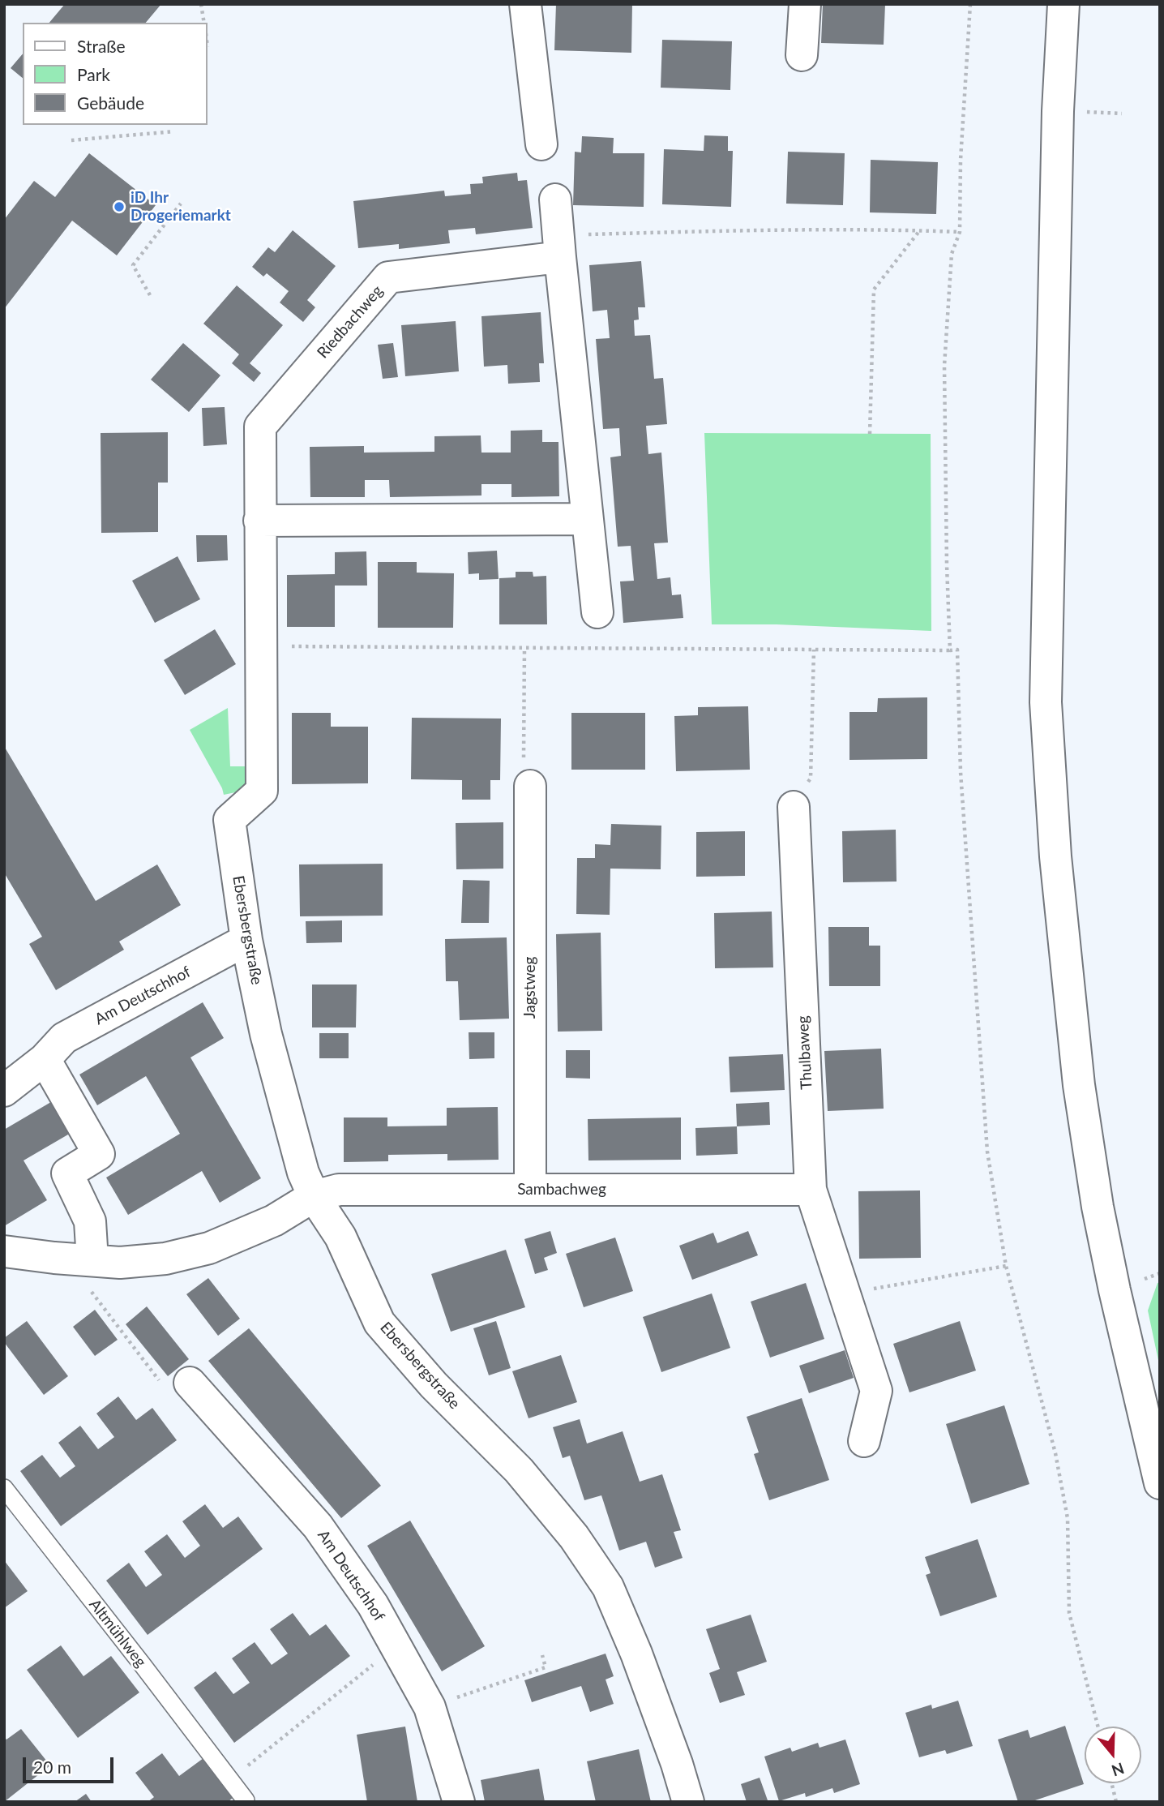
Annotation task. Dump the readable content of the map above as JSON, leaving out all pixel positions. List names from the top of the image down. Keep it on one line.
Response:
{"streets":{"street":["Riedbachweg","Ebersbergstraße","Jagstweg","Am Deutschhof","Thulbaweg","Sambachweg"],"lane":["Altmühlweg"]},"crossings":[["Riedbachweg","Ebersbergstraße"],["Ebersbergstraße","Am Deutschhof"],["Ebersbergstraße","Sambachweg"],["Jagstweg","Sambachweg"],["Thulbaweg","Sambachweg"]],"places":["iD Ihr Drogeriemarkt"],"legend":["Straße","Park","Gebäude"],"scale_bar":"20 m","north":"bottom"}
